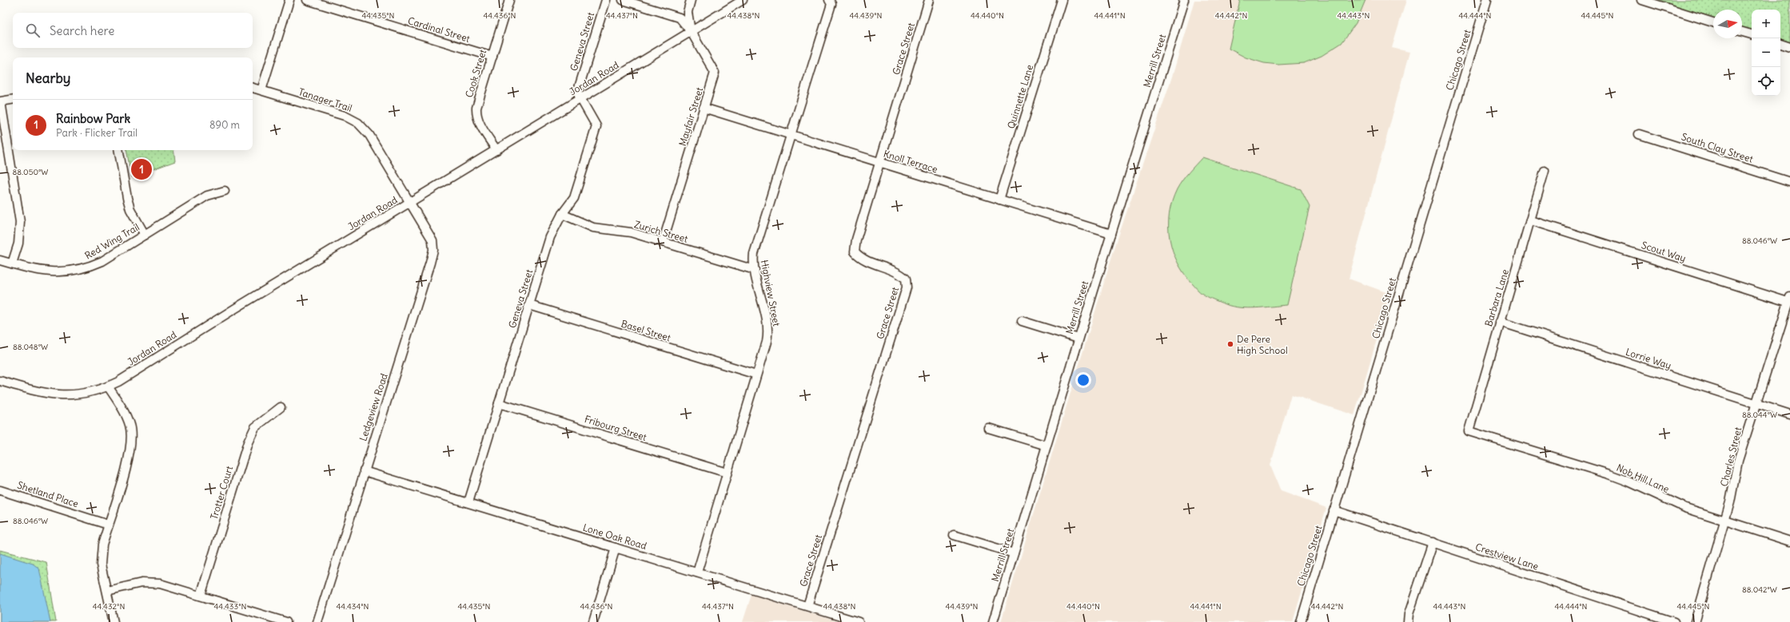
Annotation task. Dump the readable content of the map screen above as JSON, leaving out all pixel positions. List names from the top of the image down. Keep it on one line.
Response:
{"streets":{"street":["Cardinal Street","Geneva Street","Grace Street","Chicago Street","Merrill Street","Cook Street","Jordan Road","Quinnette Lane","Tanager Trail","Mayfair Street","South Clay Street","Knoll Terrace","Zurich Street","Red Wing Trail","Scout Way","Highview Street","Barbara Lane","Basel Street","Lorrie Way","Ledgeview Road","Fribourg Street","Charles Street","Nob Hill Lane","Trotter Court","Shetland Place","Lone Oak Road","Crestview Lane"]},"crossings":[["Cardinal Street","Cook Street"],["Geneva Street","Jordan Road"],["Geneva Street","Zurich Street"],["Geneva Street","Basel Street"],["Geneva Street","Fribourg Street"],["Geneva Street","Lone Oak Road"],["Grace Street","Knoll Terrace"],["Grace Street","Lone Oak Road"],["Chicago Street","Crestview Lane"],["Merrill Street","Knoll Terrace"],["Cook Street","Jordan Road"],["Jordan Road","Tanager Trail"],["Jordan Road","Mayfair Street"],["Jordan Road","Ledgeview Road"],["Quinnette Lane","Knoll Terrace"],["Tanager Trail","Ledgeview Road"],["Mayfair Street","Knoll Terrace"],["Mayfair Street","Zurich Street"],["Knoll Terrace","Highview Street"],["Zurich Street","Highview Street"],["Scout Way","Barbara Lane"],["Scout Way","Charles Street"],["Highview Street","Basel Street"],["Highview Street","Fribourg Street"],["Highview Street","Lone Oak Road"],["Barbara Lane","Lorrie Way"],["Barbara Lane","Nob Hill Lane"],["Lorrie Way","Charles Street"],["Ledgeview Road","Lone Oak Road"],["Charles Street","Nob Hill Lane"]],"places":["De Pere High School"],"north":"right","page":{"map_buttons":["+","−"],"search":"Search here","heading":"Nearby","list":[{"mark":"1","name":"Rainbow Park","note":"Park · Flicker Trail","value":"890 m"}],"pins":"1"},"coordinates":["44.435°N","44.436°N","44.437°N","44.438°N","44.439°N","44.440°N","44.441°N","44.442°N","44.443°N","44.444°N","44.445°N","88.050°W","88.046°W","88.048°W","88.044°W","88.042°W","44.432°N","44.433°N","44.434°N"]}
